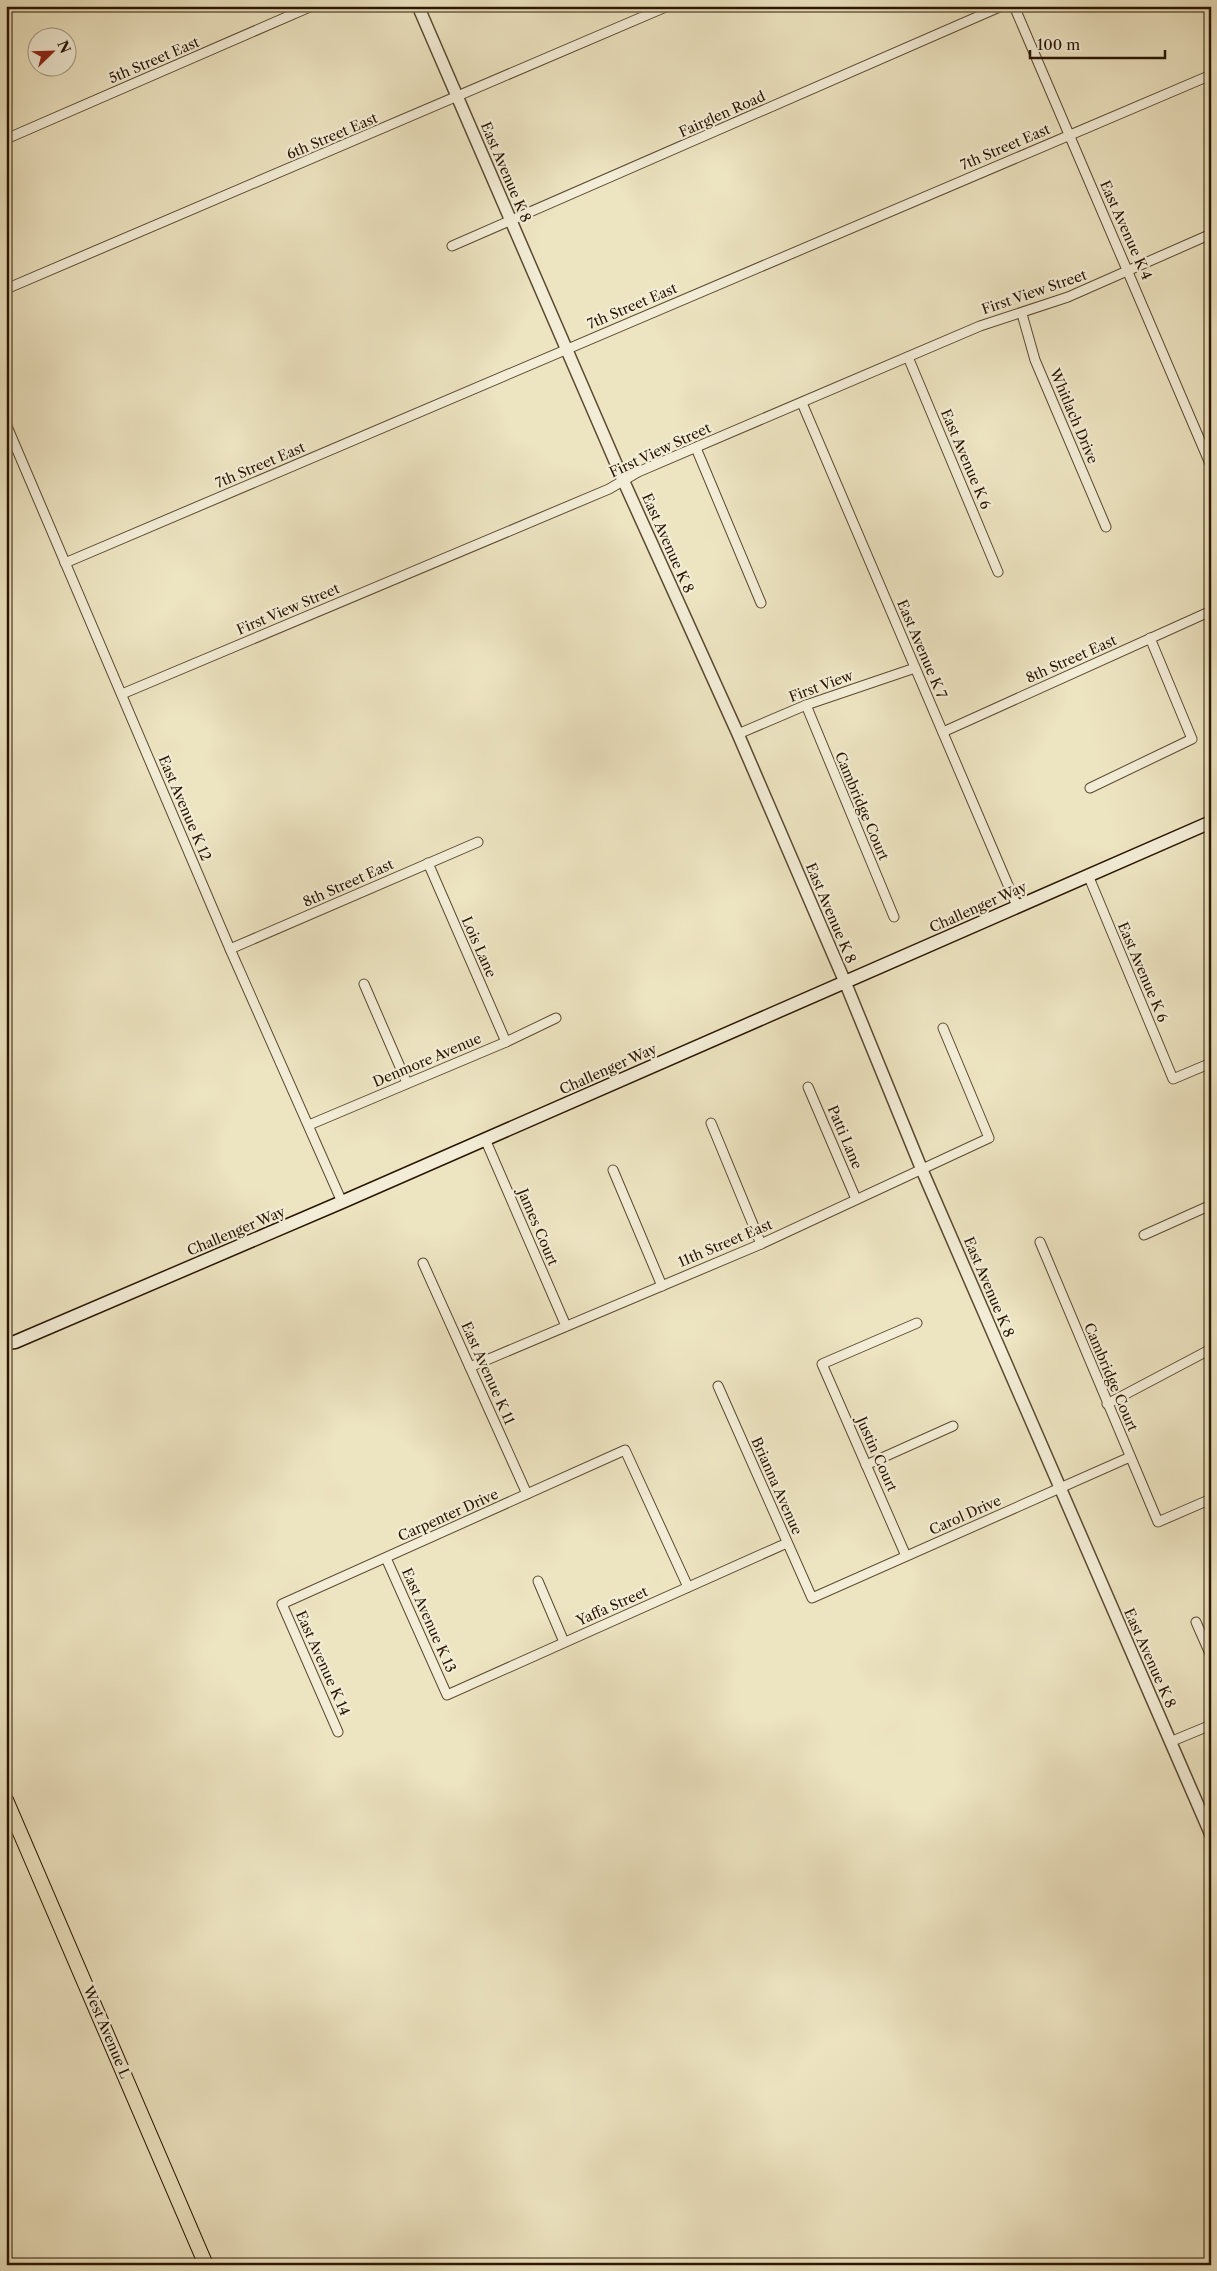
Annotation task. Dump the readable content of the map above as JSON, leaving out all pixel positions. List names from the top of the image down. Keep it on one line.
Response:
{"streets":{"main road":["Challenger Way","West Avenue L"],"street":["5th Street East","Fairglen Road","6th Street East","7th Street East","East Avenue K 8","East Avenue K 4","First View Street","Whitlach Drive","East Avenue K 6","East Avenue K 7","8th Street East","First View","Cambridge Court","East Avenue K 12","Lois Lane","Denmore Avenue","Patti Lane","James Court","11th Street East","East Avenue K 11","Justin Court","Brianna Avenue","Carpenter Drive","Carol Drive","Yaffa Street","East Avenue K 13","East Avenue K 14"]},"crossings":[["Fairglen Road","East Avenue K 8"],["6th Street East","East Avenue K 8"],["7th Street East","East Avenue K 8"],["7th Street East","East Avenue K 4"],["7th Street East","East Avenue K 12"],["East Avenue K 8","First View Street"],["East Avenue K 8","First View"],["East Avenue K 8","Challenger Way"],["East Avenue K 8","11th Street East"],["East Avenue K 8","Carol Drive"],["East Avenue K 4","First View Street"],["First View Street","Whitlach Drive"],["First View Street","East Avenue K 6"],["First View Street","East Avenue K 7"],["First View Street","East Avenue K 12"],["East Avenue K 6","Challenger Way"],["East Avenue K 7","8th Street East"],["East Avenue K 7","First View"],["East Avenue K 7","Challenger Way"],["8th Street East","East Avenue K 12"],["8th Street East","Lois Lane"],["First View","Cambridge Court"],["Cambridge Court","Carol Drive"],["East Avenue K 12","Challenger Way"],["East Avenue K 12","Denmore Avenue"],["Challenger Way","James Court"],["Lois Lane","Denmore Avenue"],["Patti Lane","11th Street East"],["James Court","11th Street East"],["11th Street East","East Avenue K 11"],["East Avenue K 11","Carpenter Drive"],["Justin Court","Carol Drive"],["Brianna Avenue","Carol Drive"],["Brianna Avenue","Yaffa Street"],["Carpenter Drive","Yaffa Street"],["Carpenter Drive","East Avenue K 13"],["Carpenter Drive","East Avenue K 14"],["Yaffa Street","East Avenue K 13"]],"scale_bar":"100 m","north":"top right"}
